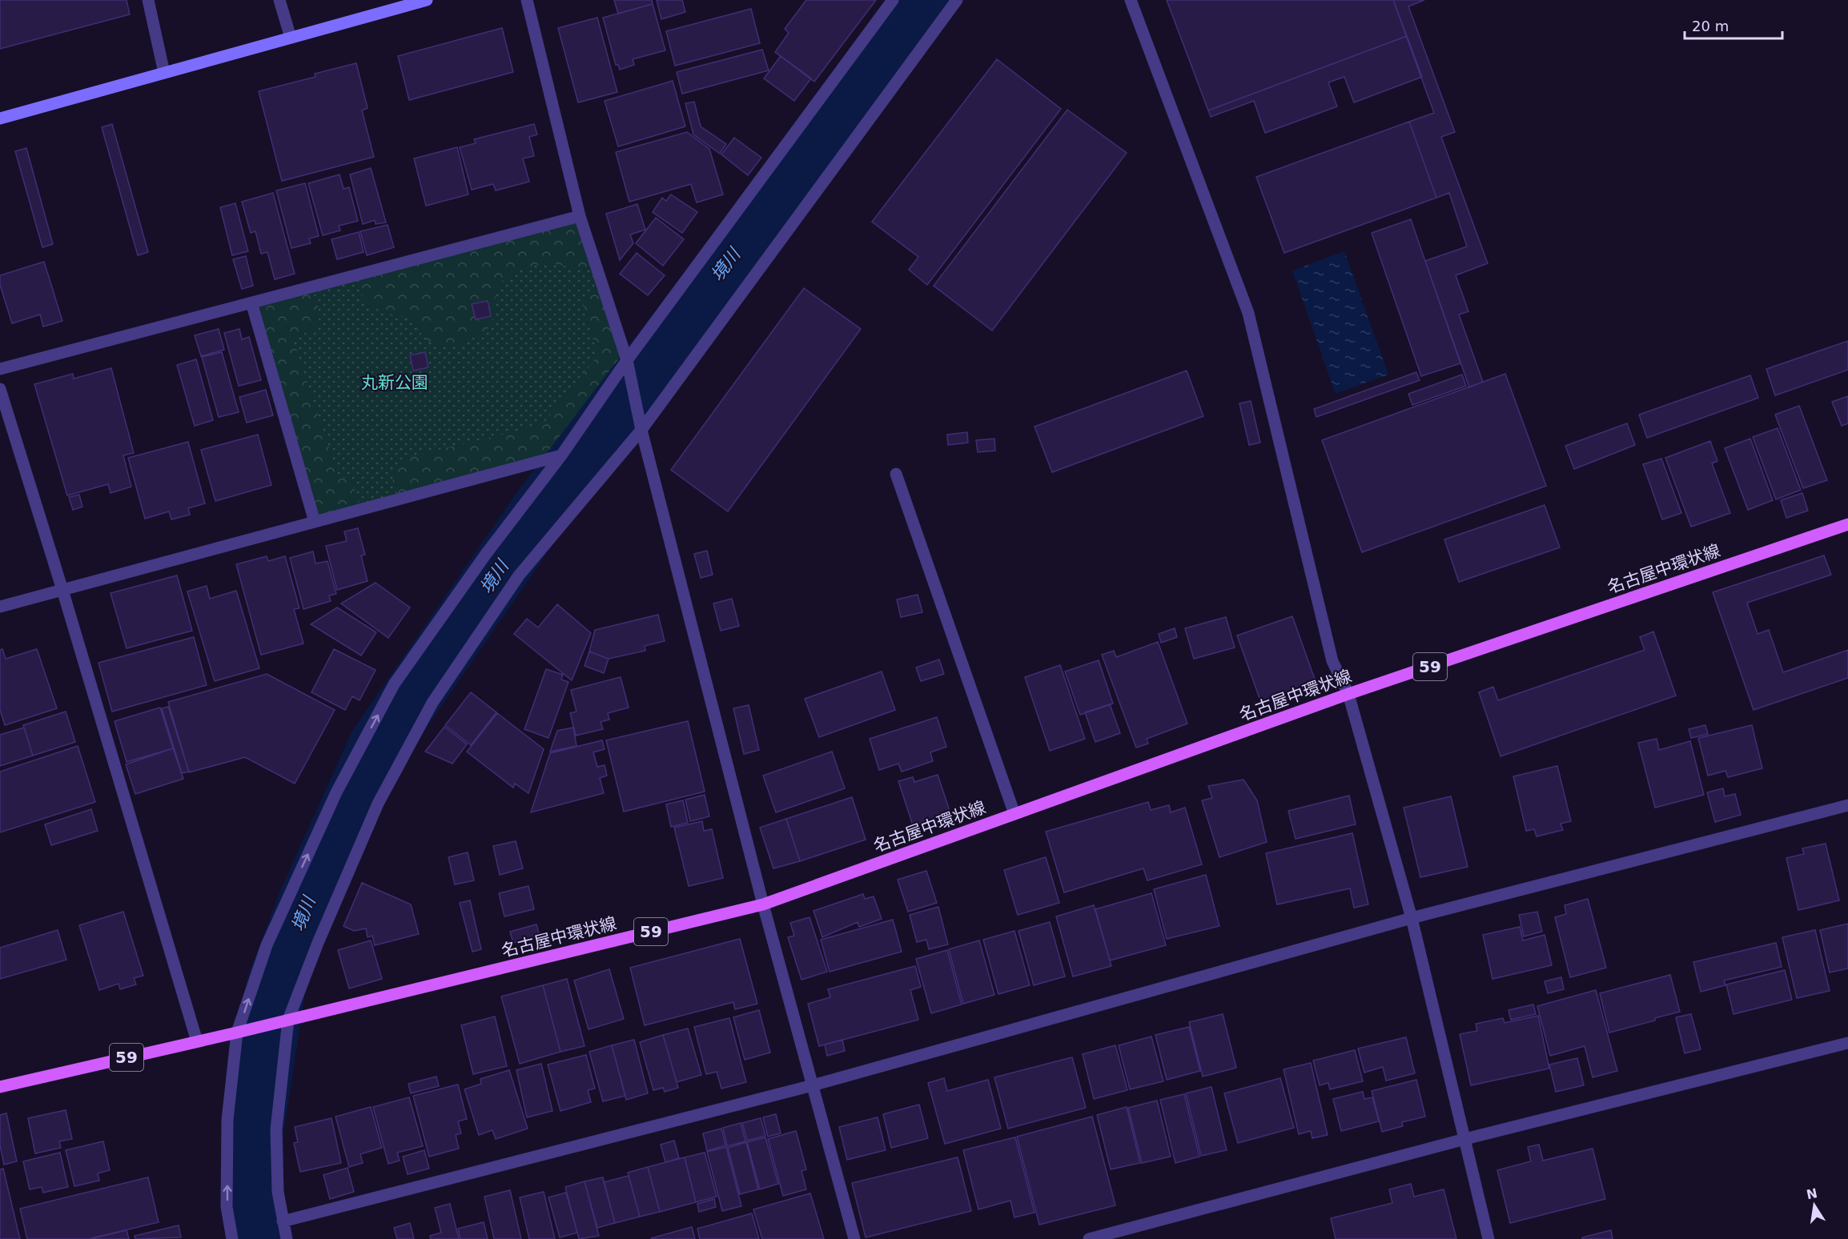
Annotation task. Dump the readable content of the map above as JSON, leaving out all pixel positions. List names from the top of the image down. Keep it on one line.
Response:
{"streets":{"main road":["名古屋中環状線","59"]},"water":["境川"],"parks":["丸新公園"],"scale_bar":"20 m","north":"top"}
